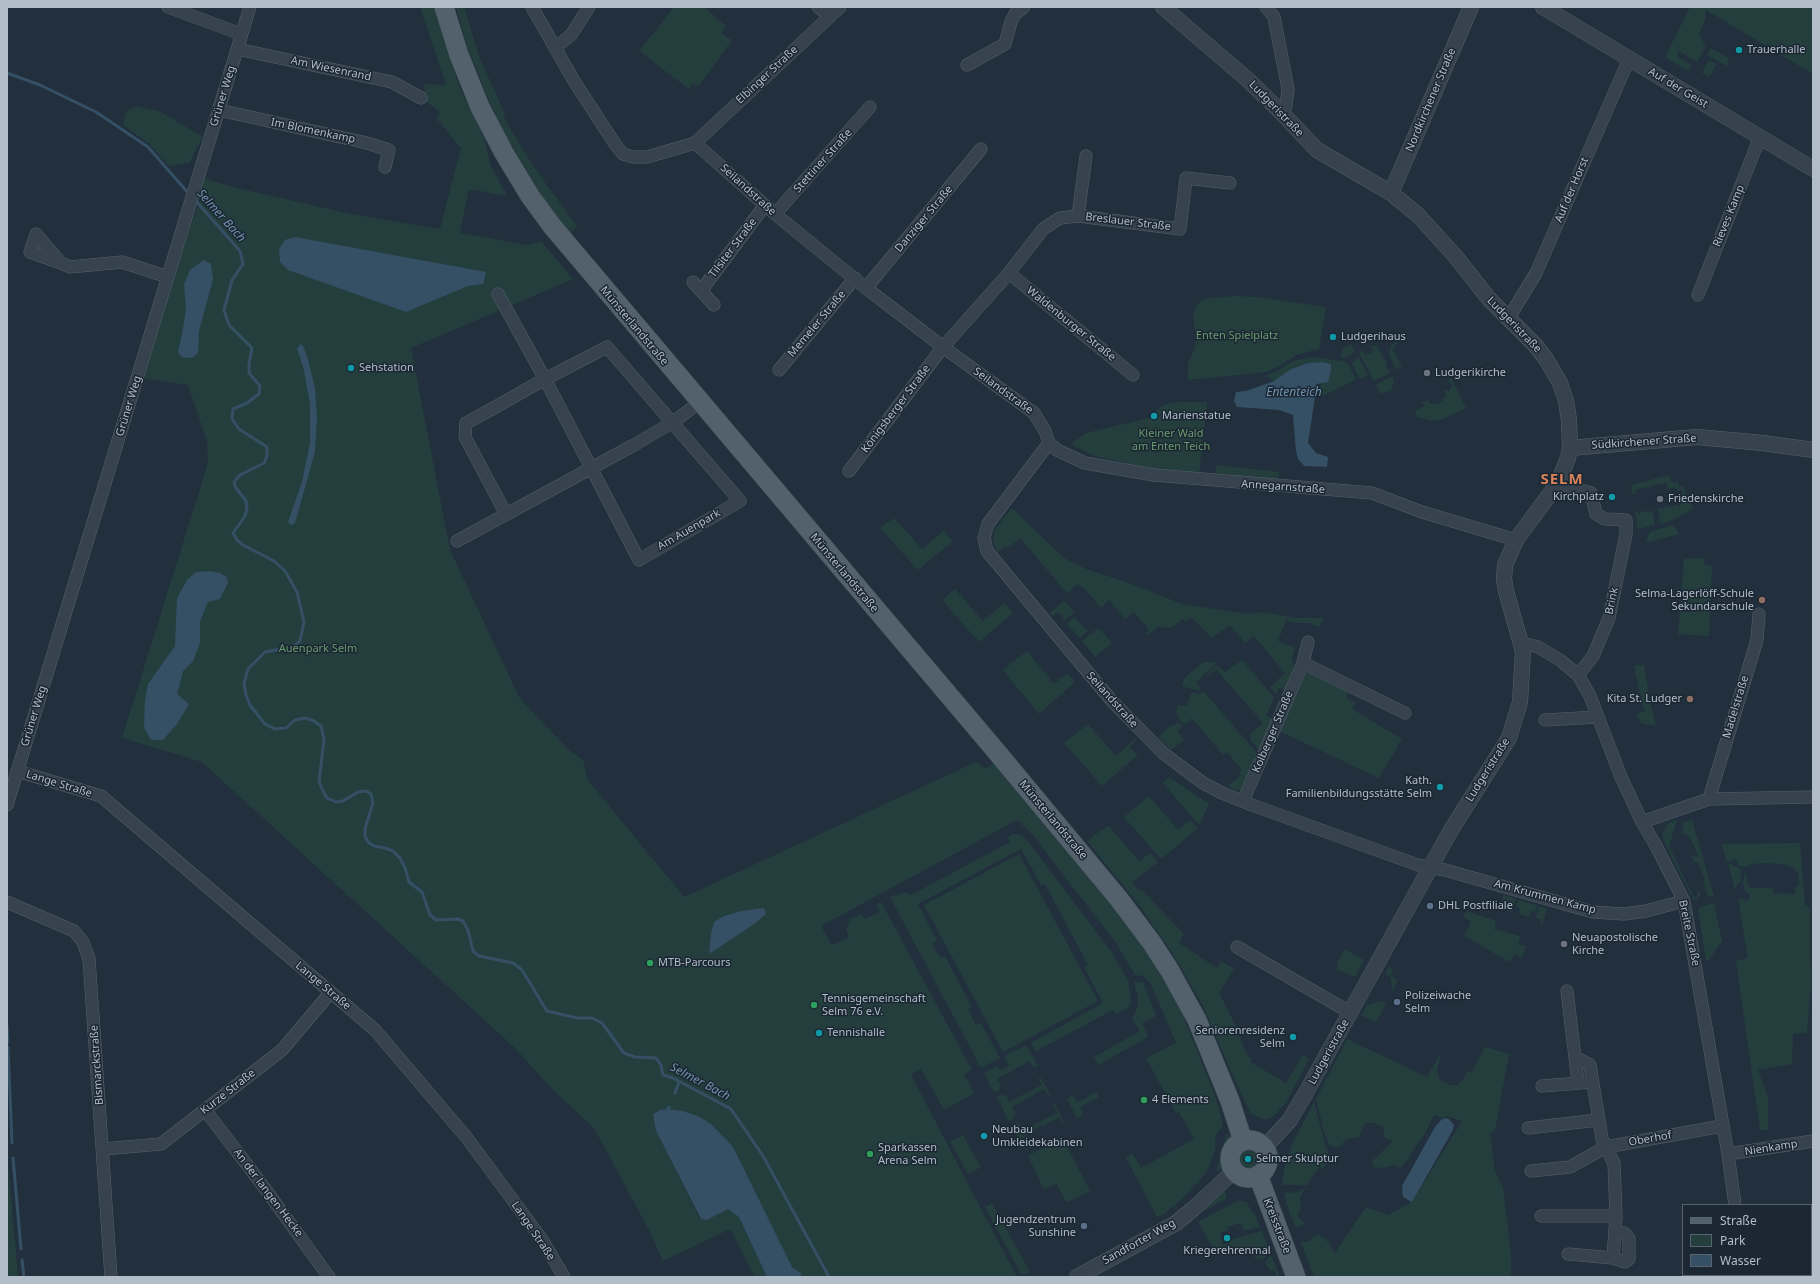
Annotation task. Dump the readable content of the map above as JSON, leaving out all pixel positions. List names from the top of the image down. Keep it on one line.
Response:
{"streets":{"main road":["Münsterlandstraße","Kreisstraße"],"street":["Am Wiesenrand","Elbinger Straße","Auf der Geist","Grüner Weg","Nordkirchener Straße","Ludgeristraße","Im Blomenkamp","Stettiner Straße","Seilandstraße","Auf der Horst","Rieves Kamp","Danziger Straße","Breslauer Straße","Tilsiter Straße","Memeler Straße","Waldenburger Straße","Königsberger Straße","Südkirchener Straße","Annegarnstraße","Am Auenpark","Brink","Madelstraße","Kolberger Straße","Lange Straße","Am Krummen Kamp","Breite Straße","Bismarckstraße","Kurze Straße","Oberhof","Nienkamp","An der langen Hecke","Sandforter Weg"]},"crossings":[["Am Wiesenrand","Grüner Weg"],["Elbinger Straße","Seilandstraße"],["Auf der Geist","Auf der Horst"],["Auf der Geist","Rieves Kamp"],["Grüner Weg","Im Blomenkamp"],["Grüner Weg","Lange Straße"],["Nordkirchener Straße","Ludgeristraße"],["Ludgeristraße","Seilandstraße"],["Ludgeristraße","Auf der Horst"],["Ludgeristraße","Münsterlandstraße"],["Ludgeristraße","Südkirchener Straße"],["Ludgeristraße","Annegarnstraße"],["Ludgeristraße","Brink"],["Ludgeristraße","Am Krummen Kamp"],["Ludgeristraße","Breite Straße"],["Ludgeristraße","Kreisstraße"],["Ludgeristraße","Sandforter Weg"],["Stettiner Straße","Seilandstraße"],["Seilandstraße","Danziger Straße"],["Seilandstraße","Breslauer Straße"],["Seilandstraße","Tilsiter Straße"],["Seilandstraße","Memeler Straße"],["Seilandstraße","Königsberger Straße"],["Seilandstraße","Annegarnstraße"],["Seilandstraße","Kolberger Straße"],["Seilandstraße","Am Krummen Kamp"],["Breslauer Straße","Waldenburger Straße"],["Breslauer Straße","Königsberger Straße"],["Münsterlandstraße","Kreisstraße"],["Münsterlandstraße","Sandforter Weg"],["Brink","Breite Straße"],["Lange Straße","Kurze Straße"],["Am Krummen Kamp","Breite Straße"],["Breite Straße","Oberhof"],["Breite Straße","Nienkamp"],["Bismarckstraße","Kurze Straße"],["Kurze Straße","An der langen Hecke"],["Kreisstraße","Sandforter Weg"]],"districts":["SELM"],"water":["Selmer Bach","Ententeich"],"parks":["Enten Spielplatz","Kleiner Wald am Enten Teich","Auenpark Selm"],"places":["Trauerhalle","Ludgerihaus","Sehstation","Ludgerikirche","Marienstatue","Kirchplatz","Friedenskirche","Selma-Lagerlöff-Schule Sekundarschule","Kita St. Ludger","Kath. Familienbildungsstätte Selm","DHL Postfiliale","Neuapostolische Kirche","MTB-Parcours","Polizeiwache Selm","Tennisgemeinschaft Selm 76 e.V.","Tennishalle","Seniorenresidenz Selm","4 Elements","Neubau Umkleidekabinen","Sparkassen Arena Selm","Selmer Skulptur","Jugendzentrum Sunshine","Kriegerehrenmal"],"legend":["Straße","Park","Wasser"]}
